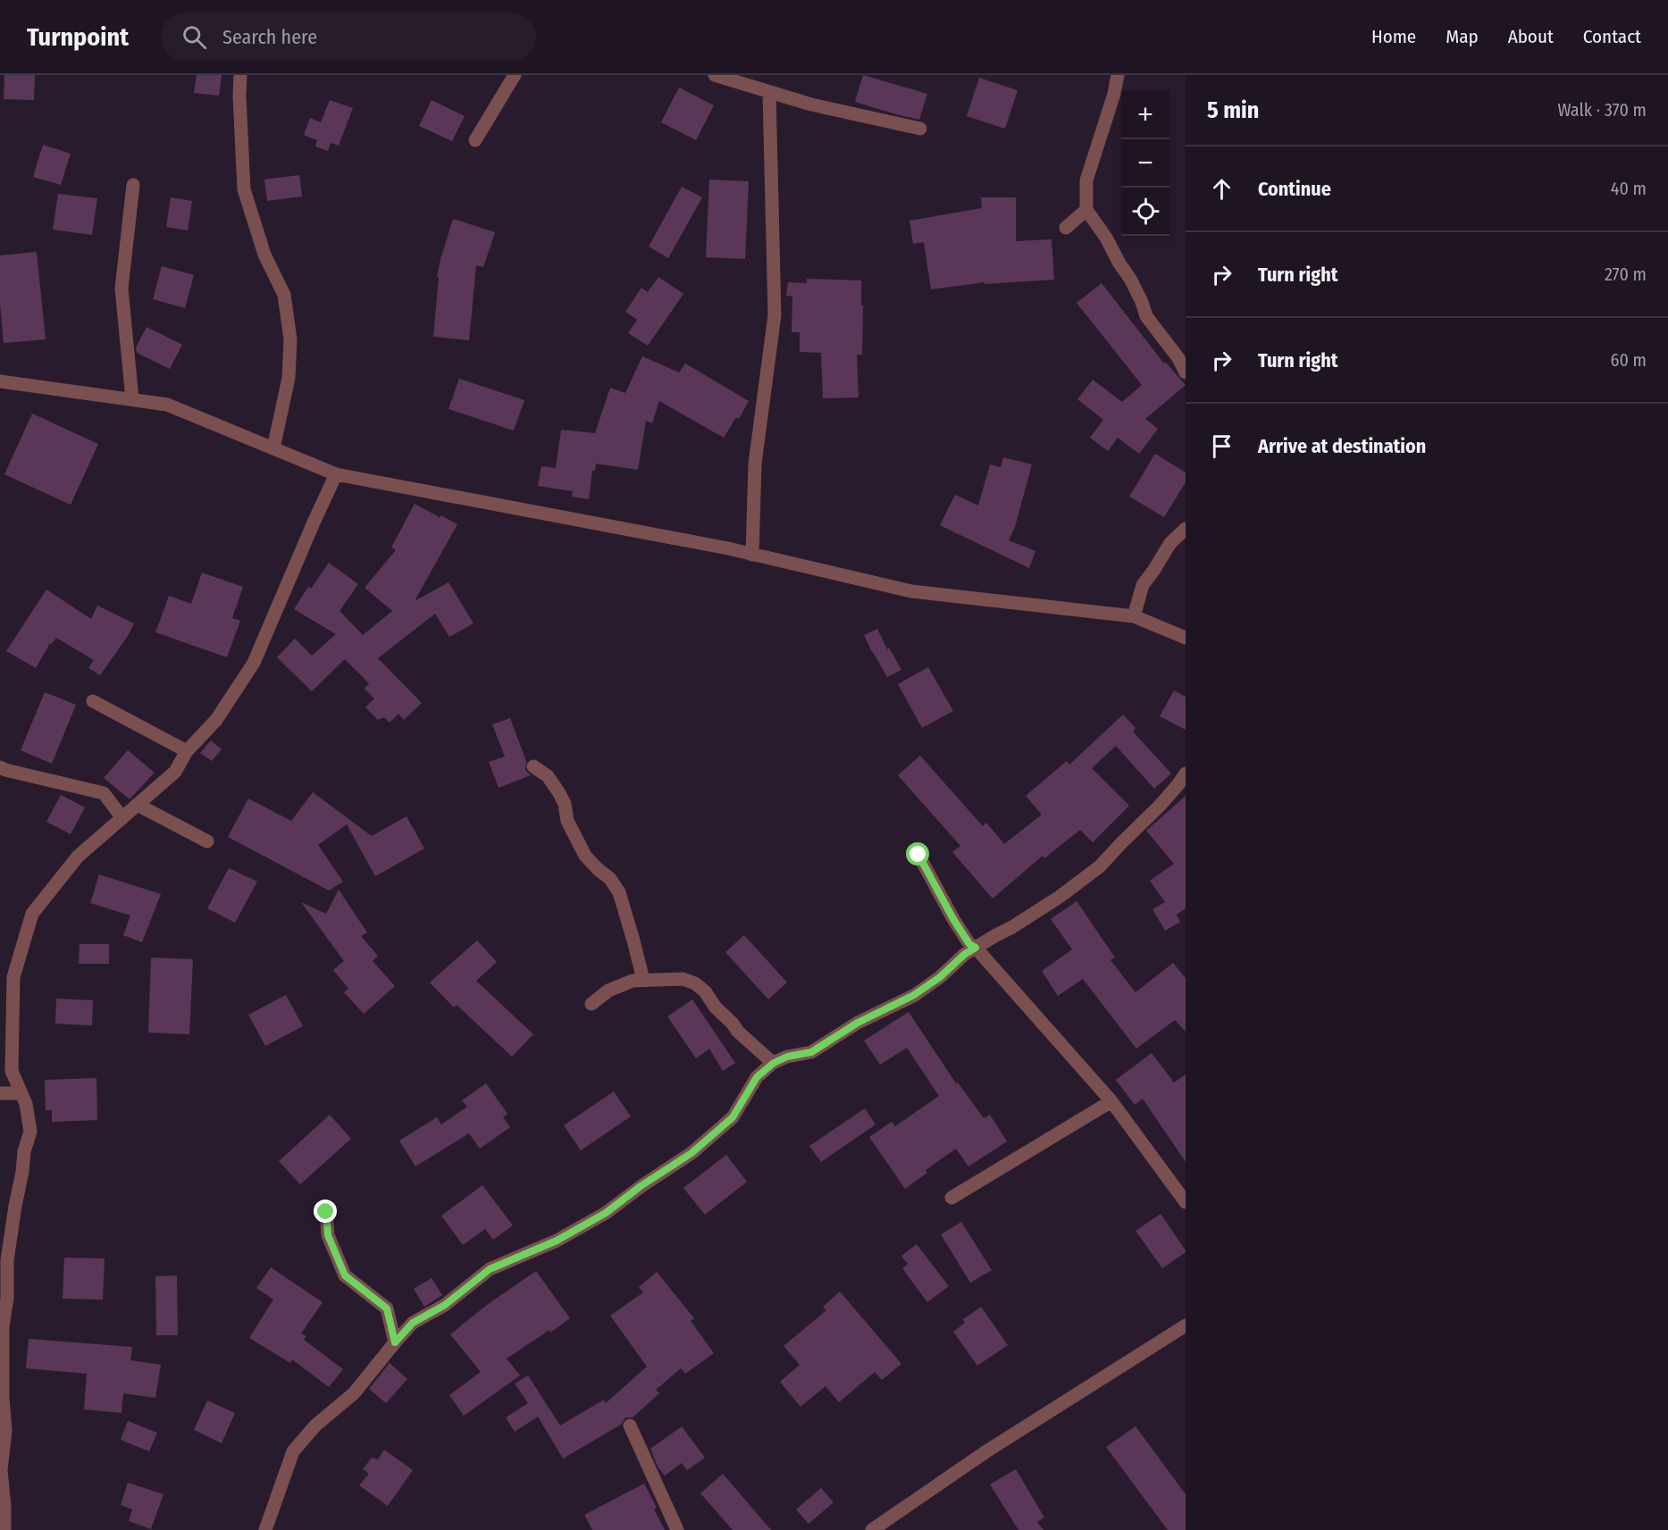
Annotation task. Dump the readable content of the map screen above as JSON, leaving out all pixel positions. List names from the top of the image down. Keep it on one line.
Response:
{"page":{"header":"Turnpoint","search":"Search here","nav":["Home","Map","About","Contact"],"heading":["5 min","Walk · 370 m"],"map_buttons":["+","−"],"list":[["Continue","40 m"],["Turn right","270 m"],["Turn right","60 m"],"Arrive at destination"]}}
